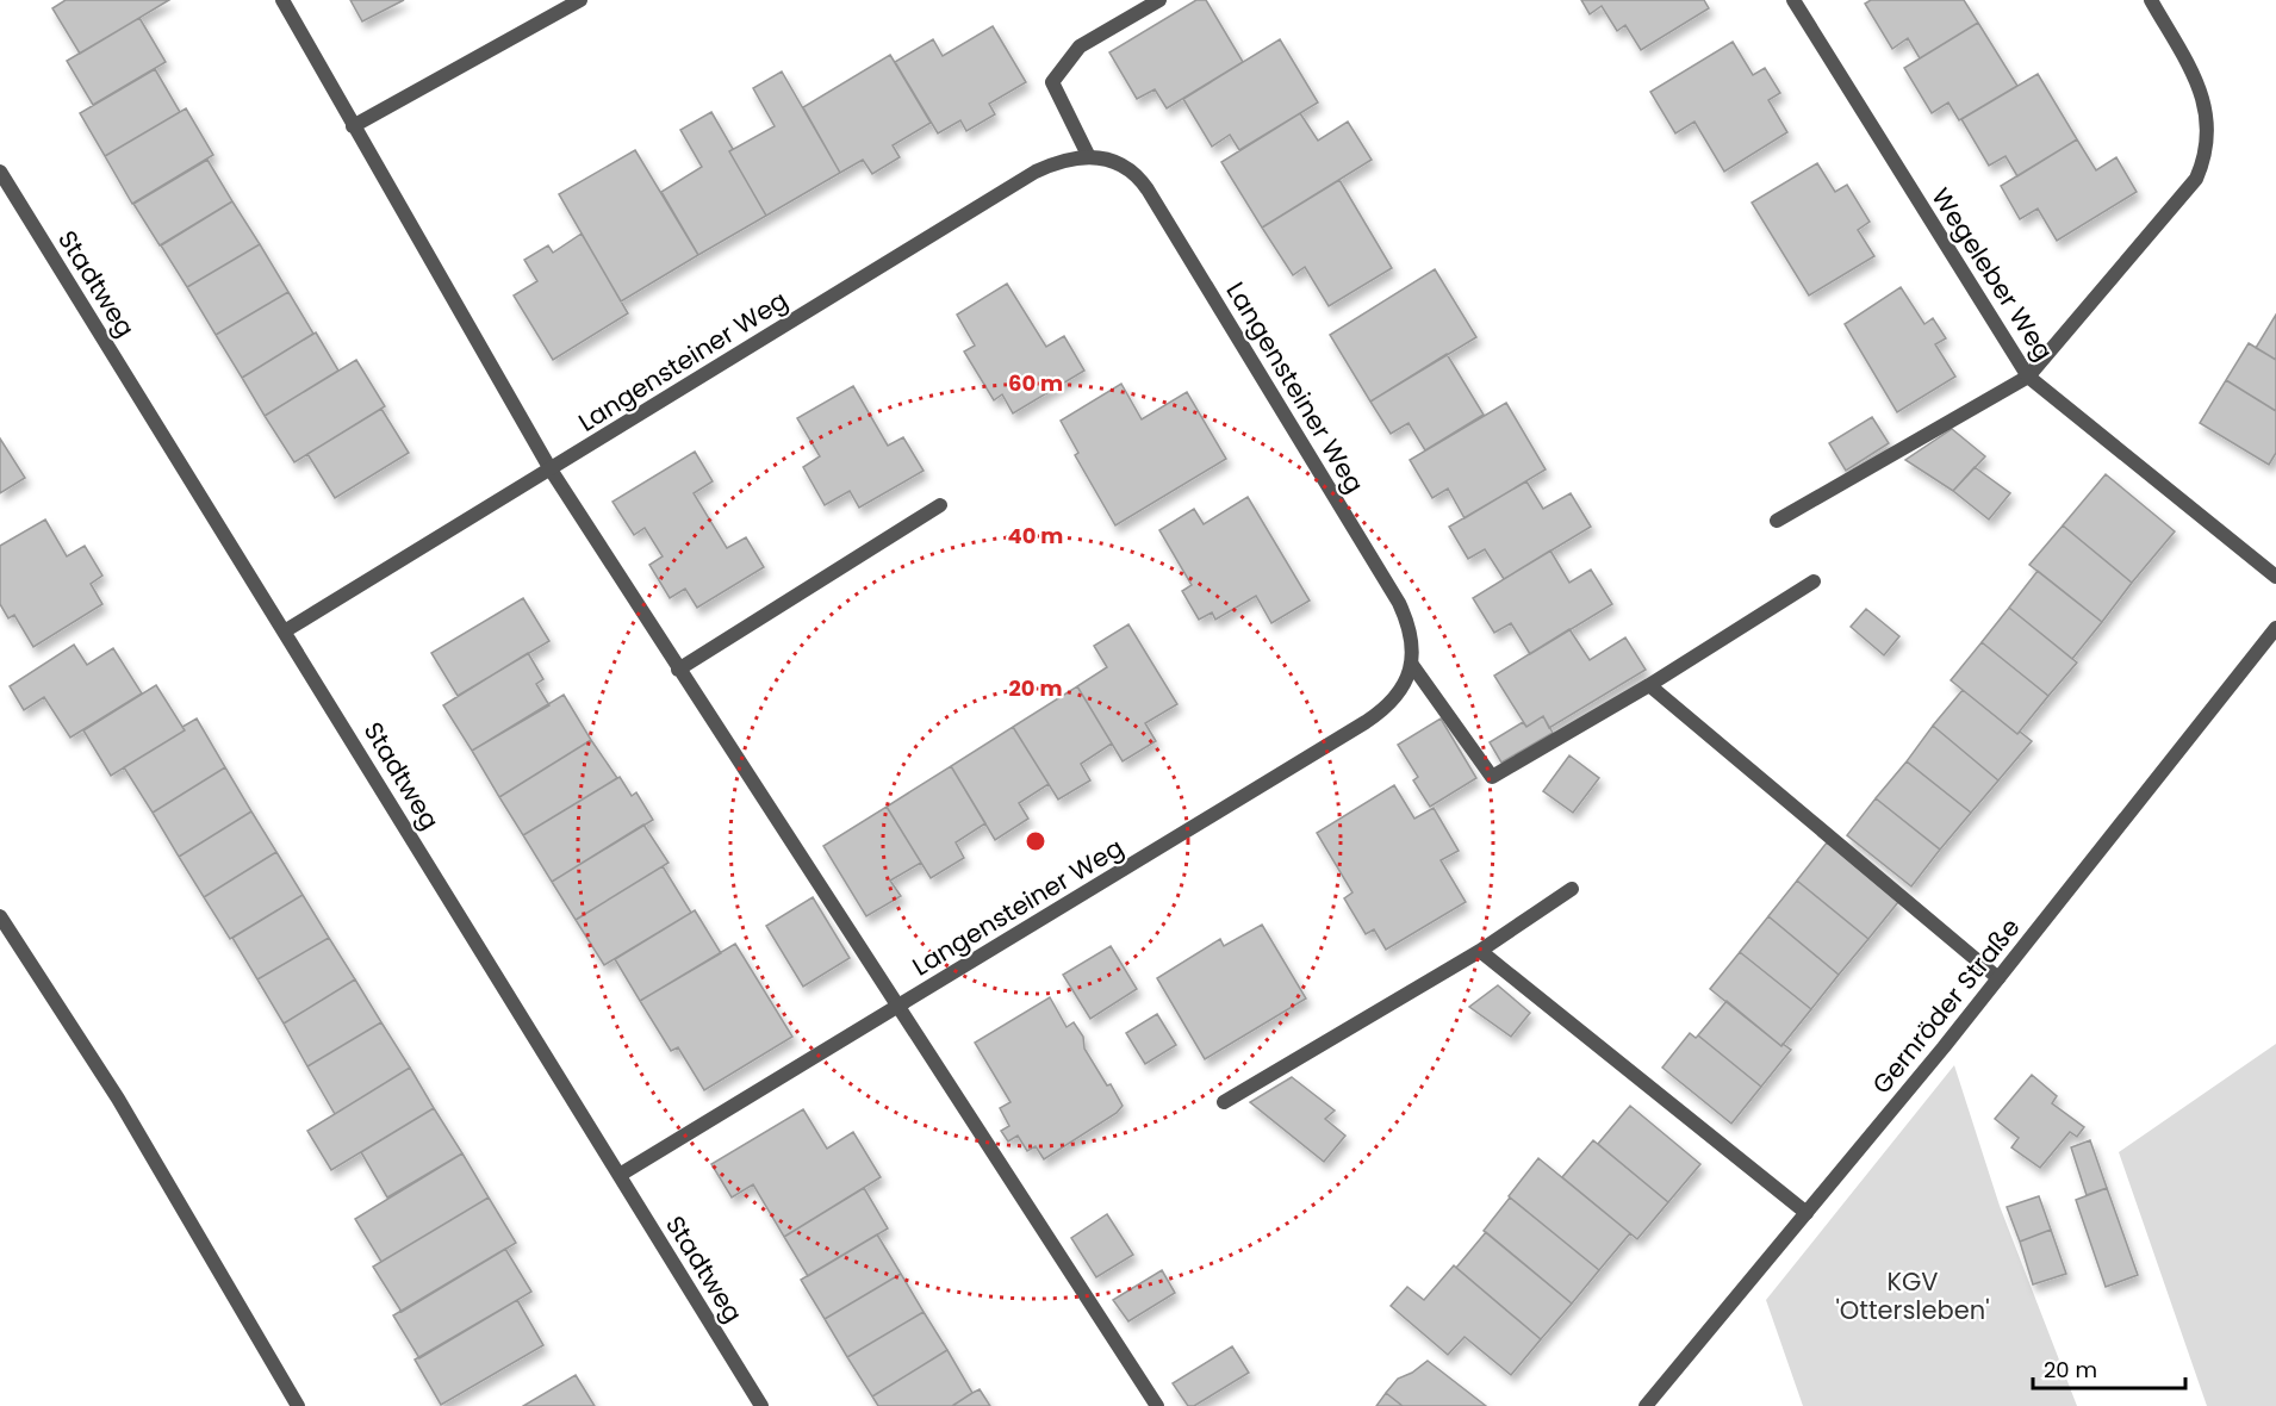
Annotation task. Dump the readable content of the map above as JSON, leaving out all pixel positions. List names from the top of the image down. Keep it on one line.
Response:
{"streets":{"street":["Wegeleber Weg","Stadtweg","Langensteiner Weg","Gernröder Straße"]},"crossings":[["Stadtweg","Langensteiner Weg"]],"parks":["KGV 'Ottersleben'"],"scale_bar":"20 m","rings":["60 m","40 m","20 m"]}
